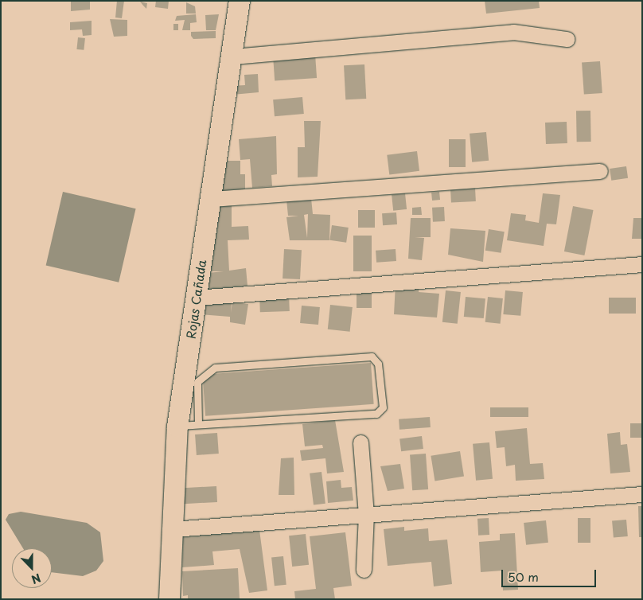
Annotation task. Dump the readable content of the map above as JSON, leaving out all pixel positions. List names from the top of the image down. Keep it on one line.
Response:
{"streets":{"main road":["Rojas Cañada"]},"scale_bar":"50 m","north":"bottom"}
